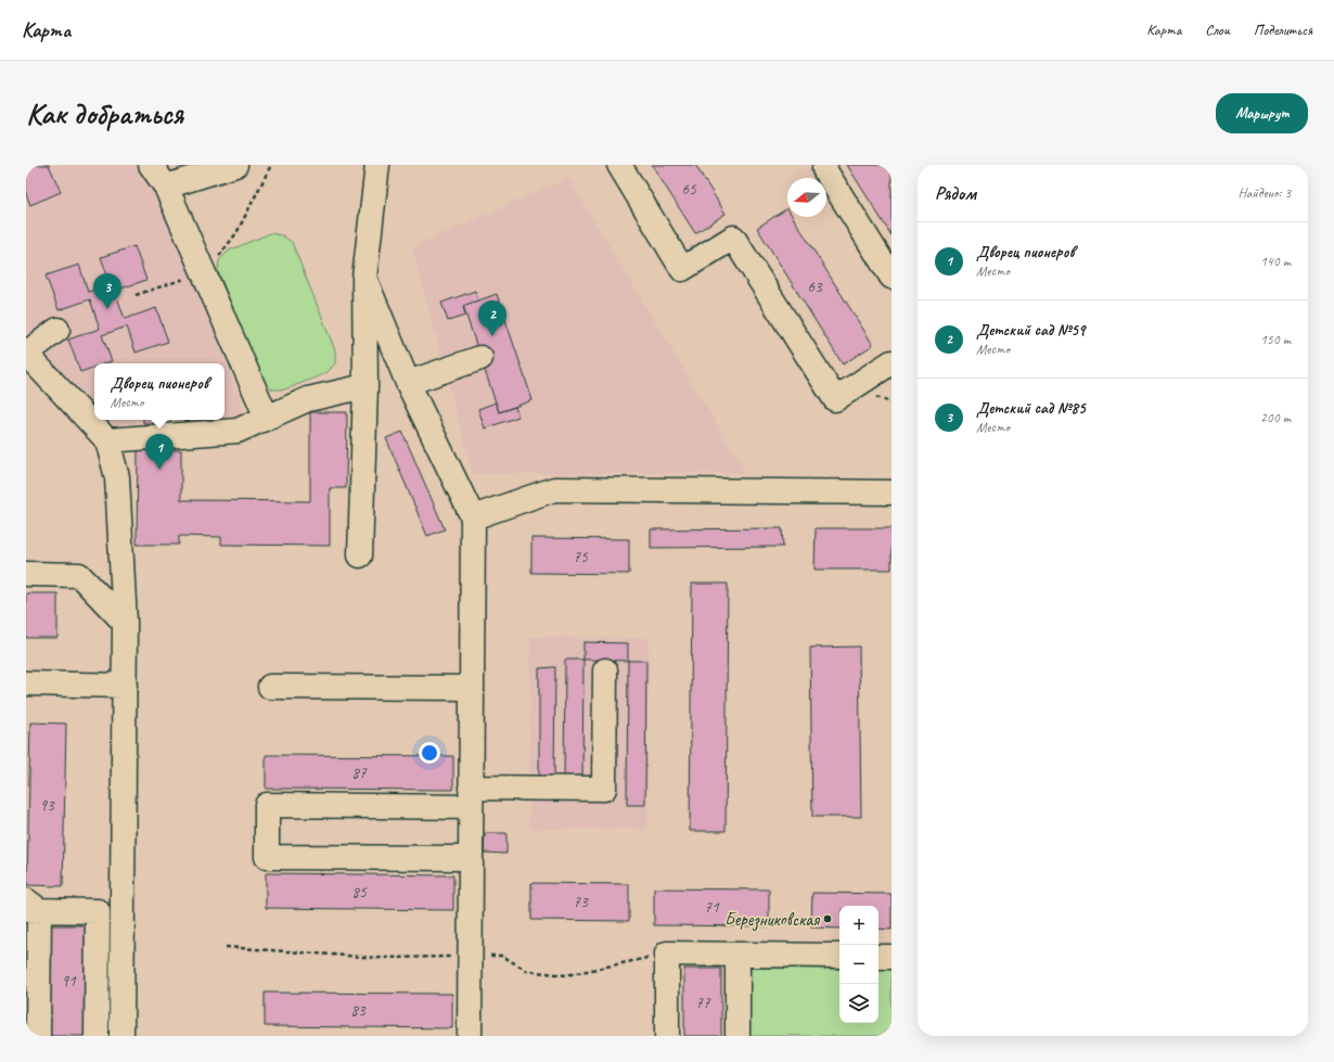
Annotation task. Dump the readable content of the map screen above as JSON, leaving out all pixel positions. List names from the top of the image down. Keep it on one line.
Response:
{"places":["Березниковская"],"house_numbers":["65","63","75","87","93","85","73","71","91","77","83"],"north":"left","page":{"header":"Карта","nav":["Карта","Слои","Поделиться"],"buttons":"Маршрут","title":"Как добраться","heading":["Рядом","Найдено: 3"],"list":[{"mark":"1","name":"Дворец пионеров","note":"Место","value":"140 m"},{"mark":"2","name":"Детский сад №59","note":"Место","value":"150 m"},{"mark":"3","name":"Детский сад №85","note":"Место","value":"200 m"}],"pins":["3","2","1"],"popup":["Дворец пионеров","Место"],"map_buttons":["+","−"]}}
